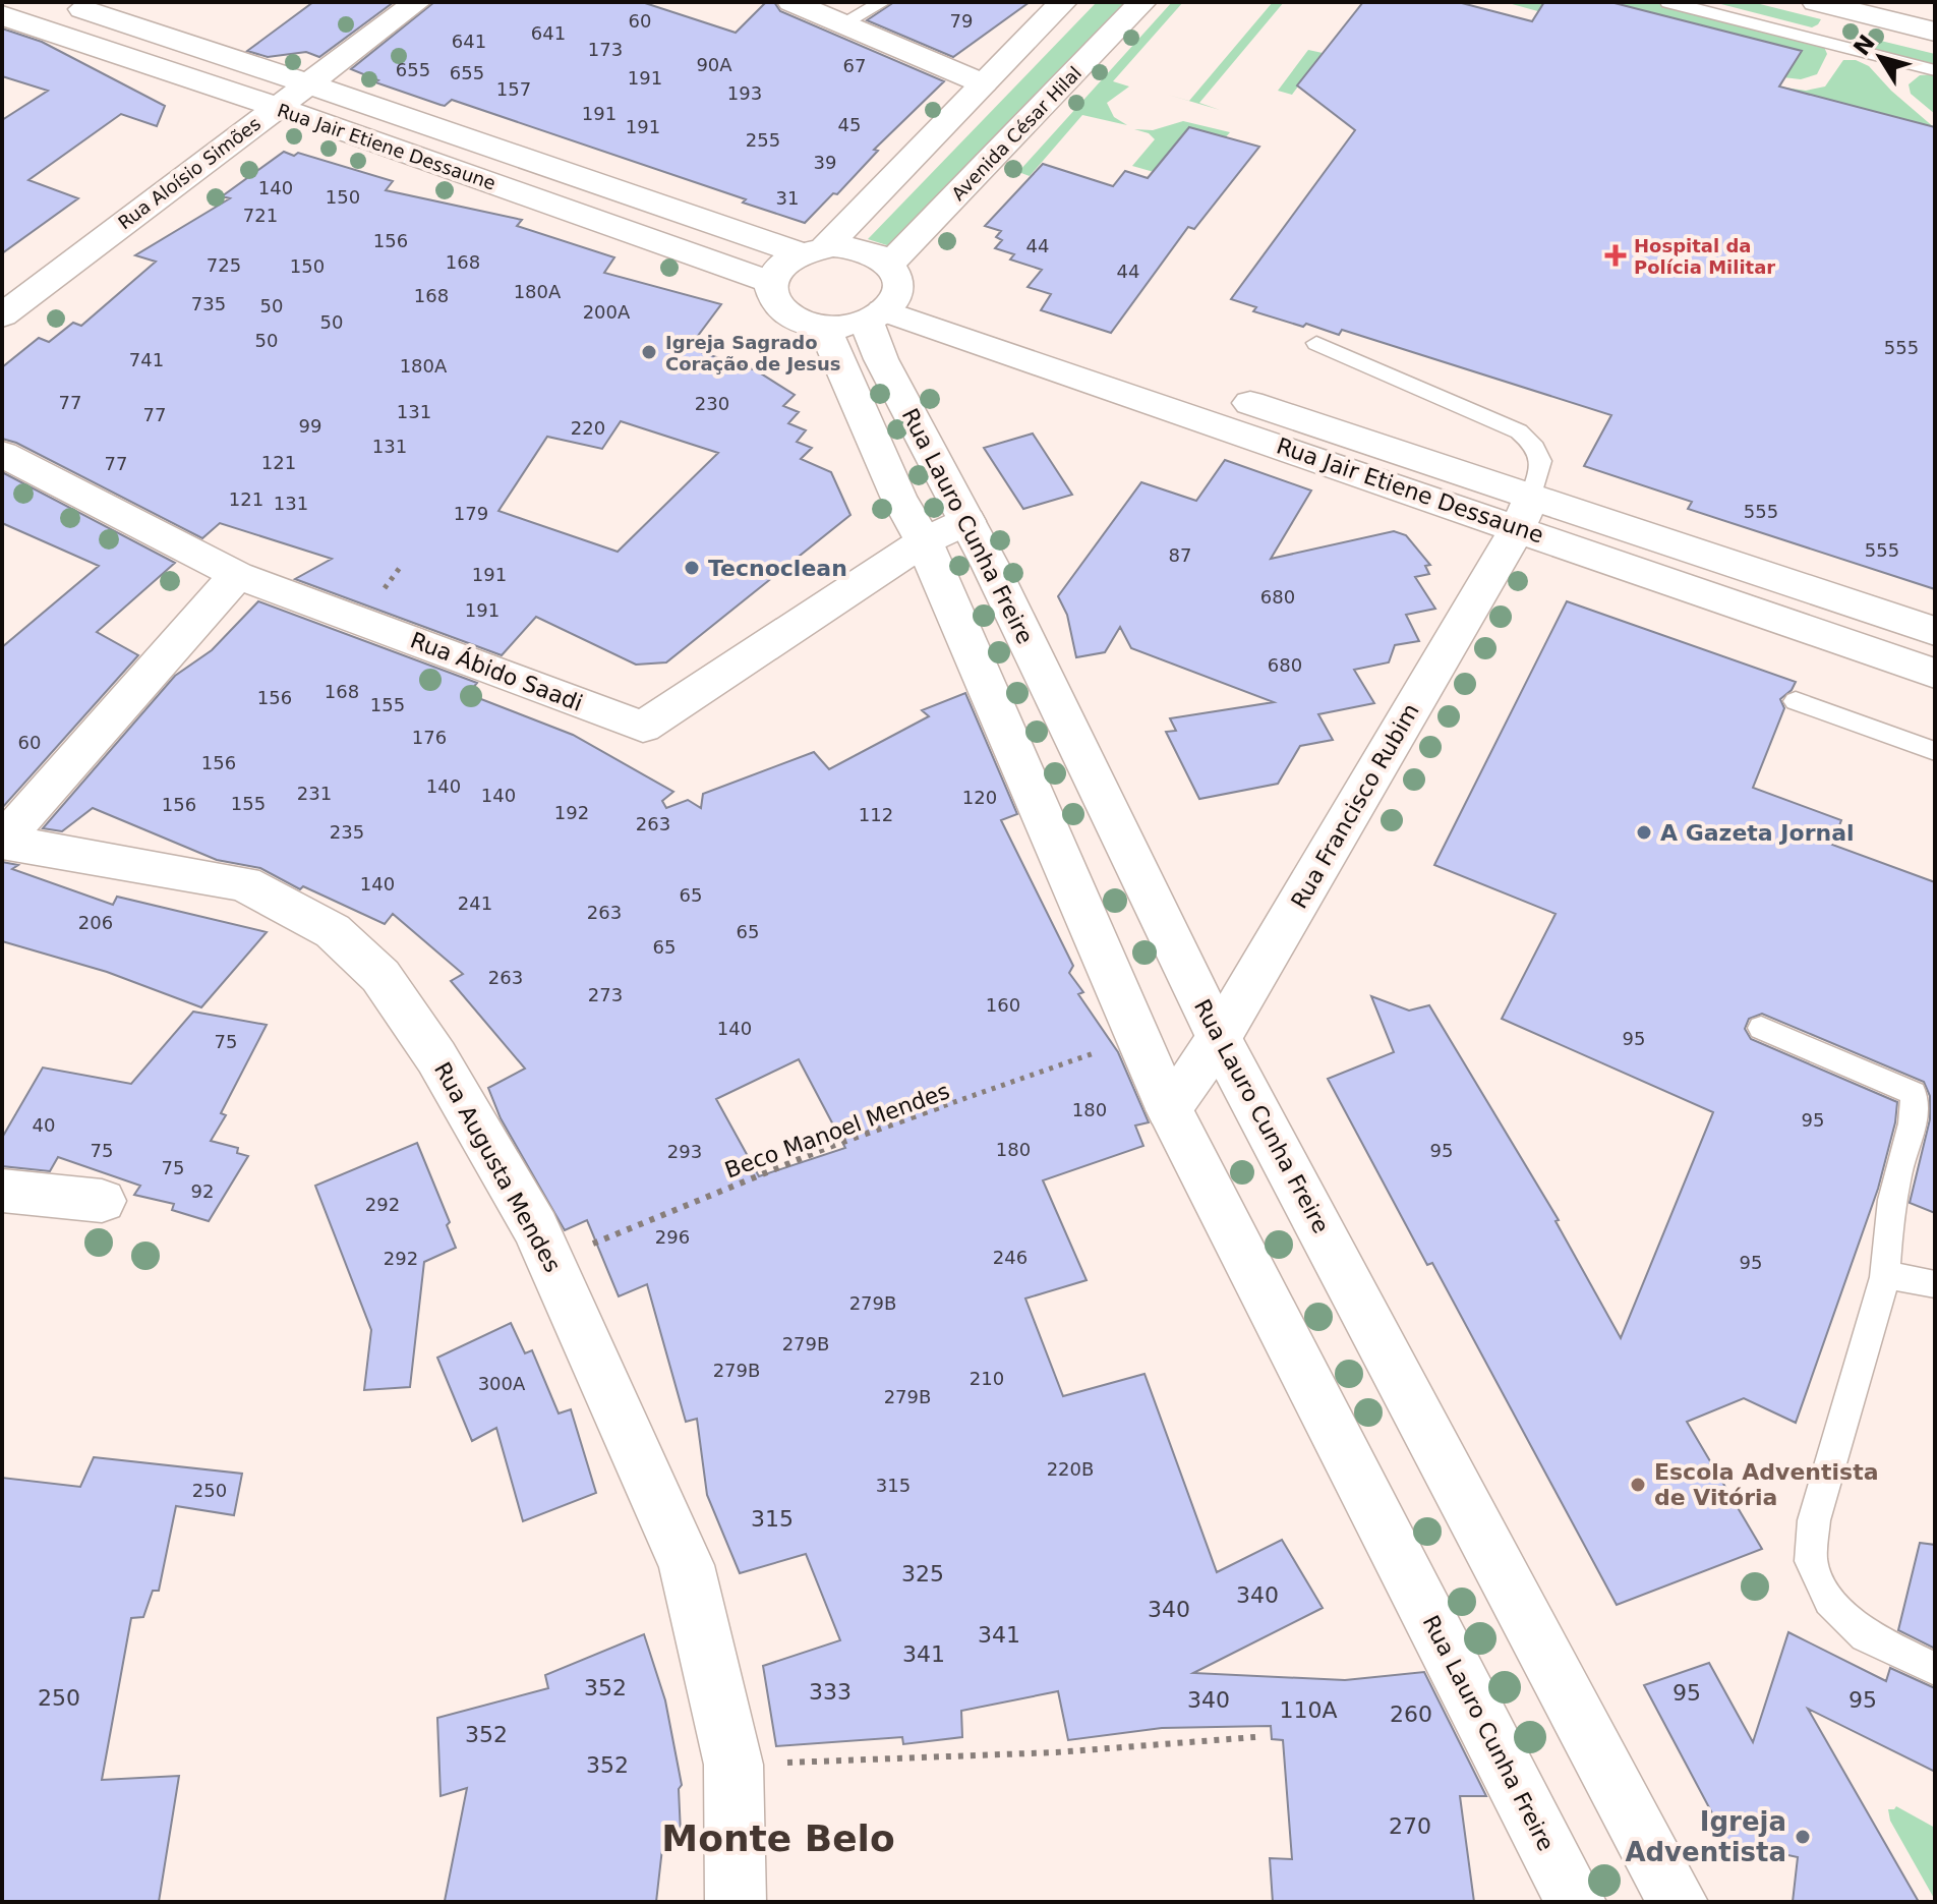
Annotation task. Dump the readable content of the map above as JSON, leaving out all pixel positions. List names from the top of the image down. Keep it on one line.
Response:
{"streets":{"street":["Avenida César Hilal","Rua Jair Etiene Dessaune","Rua Aloísio Simões","Rua Lauro Cunha Freire","Rua Ábido Saadi","Rua Francisco Rubim","Rua Augusta Mendes"],"path":["Beco Manoel Mendes"]},"crossings":[["Avenida César Hilal","Rua Jair Etiene Dessaune"],["Avenida César Hilal","Rua Lauro Cunha Freire"],["Rua Jair Etiene Dessaune","Rua Aloísio Simões"],["Rua Jair Etiene Dessaune","Rua Lauro Cunha Freire"],["Rua Jair Etiene Dessaune","Rua Francisco Rubim"],["Rua Lauro Cunha Freire","Rua Ábido Saadi"],["Rua Lauro Cunha Freire","Rua Francisco Rubim"],["Rua Lauro Cunha Freire","Beco Manoel Mendes"],["Beco Manoel Mendes","Rua Augusta Mendes"]],"districts":["Monte Belo"],"places":{"health":["Hospital da Polícia Militar"],"other":["Igreja Sagrado Coração de Jesus","Tecnoclean","A Gazeta Jornal","Escola Adventista de Vitória","Igreja Adventista"]},"house_numbers":["60","79","641","641","173","90A","67","655","655","191","157","193","191","45","191","255","39","140","150","31","721","156","44","168","725","150","44","180A","168","735","50","200A","50","50","555","741","180A","77","230","131","77","99","220","131","121","77","121","131","555","179","555","87","191","680","191","680","168","156","155","176","60","156","140","231","140","120","155","156","192","112","263","235","140","65","241","263","206","65","65","263","273","160","140","95","75","180","95","40","180","75","95","293","75","92","292","296","246","292","95","279B","279B","279B","210","300A","279B","220B","315","250","315","325","340","340","341","341","352","333","95","250","340","95","110A","260","352","352","270"],"north":"top left"}
